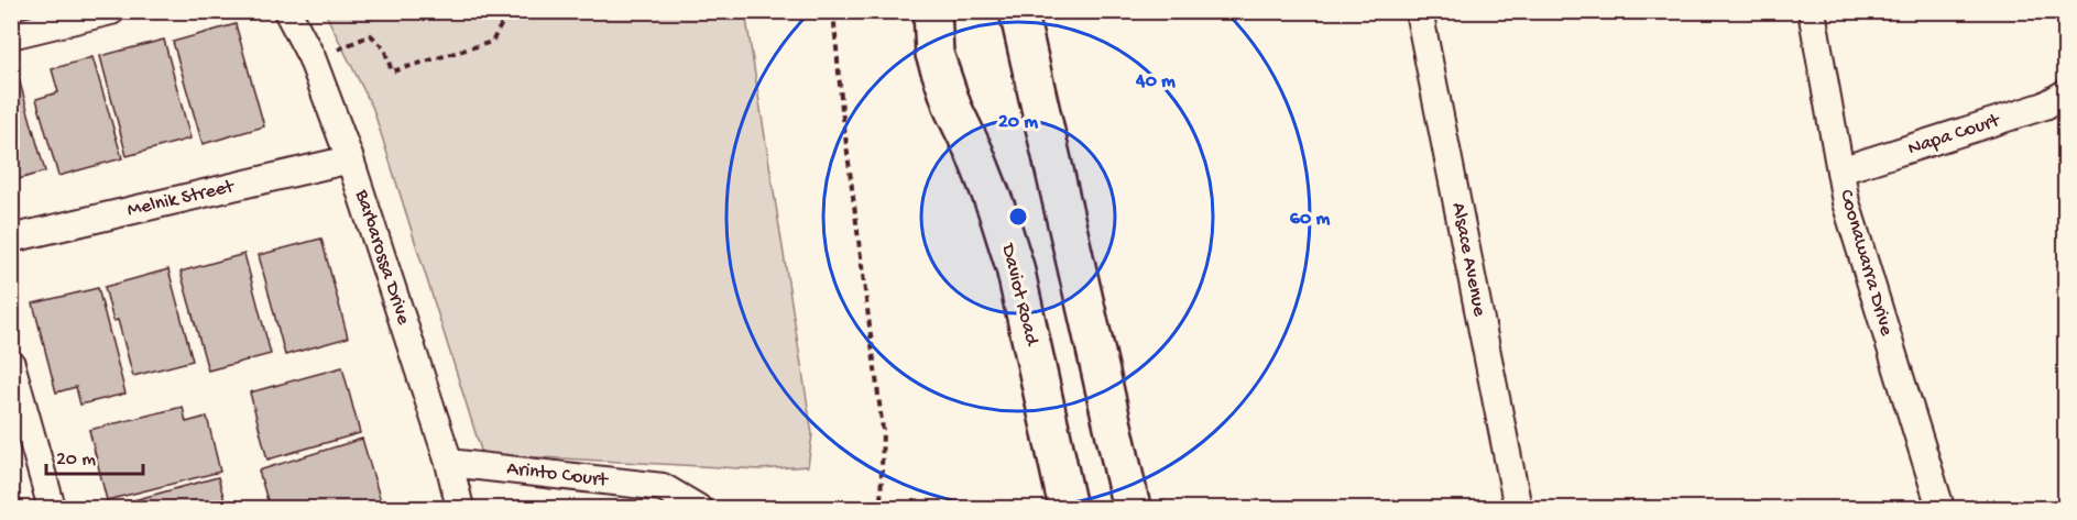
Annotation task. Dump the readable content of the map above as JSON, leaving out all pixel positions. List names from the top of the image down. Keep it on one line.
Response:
{"streets":{"street":["Napa Court","Melnik Street","Barbarossa Drive","Alsace Avenue","Coonawarra Drive","Daviot Road","Arinto Court"]},"crossings":[["Napa Court","Coonawarra Drive"],["Melnik Street","Barbarossa Drive"],["Barbarossa Drive","Arinto Court"]],"scale_bar":"20 m","rings":["40 m","20 m","60 m"]}
